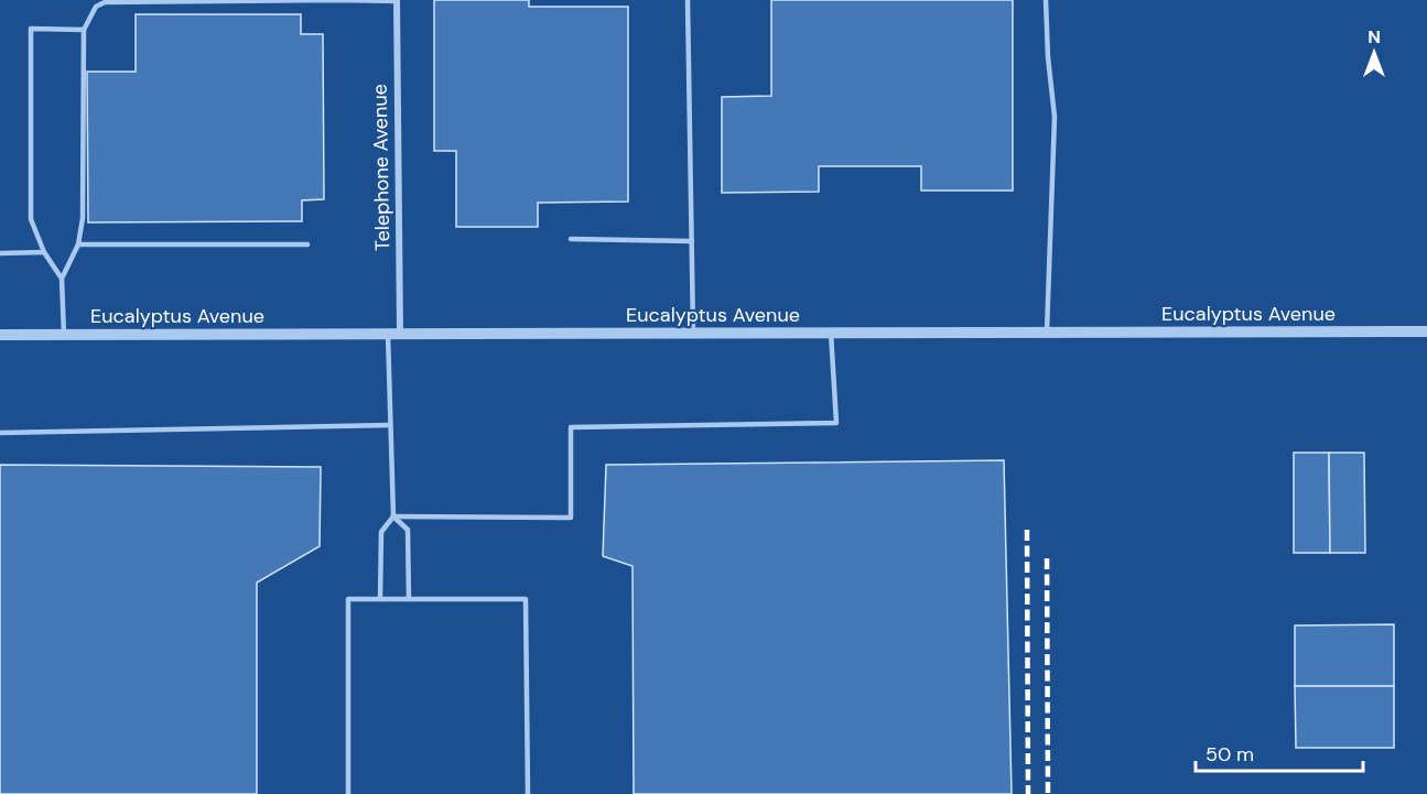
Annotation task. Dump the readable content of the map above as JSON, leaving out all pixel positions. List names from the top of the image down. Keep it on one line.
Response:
{"streets":{"street":["Telephone Avenue","Eucalyptus Avenue"]},"crossings":[["Telephone Avenue","Eucalyptus Avenue"]],"scale_bar":"50 m","north":"top"}
